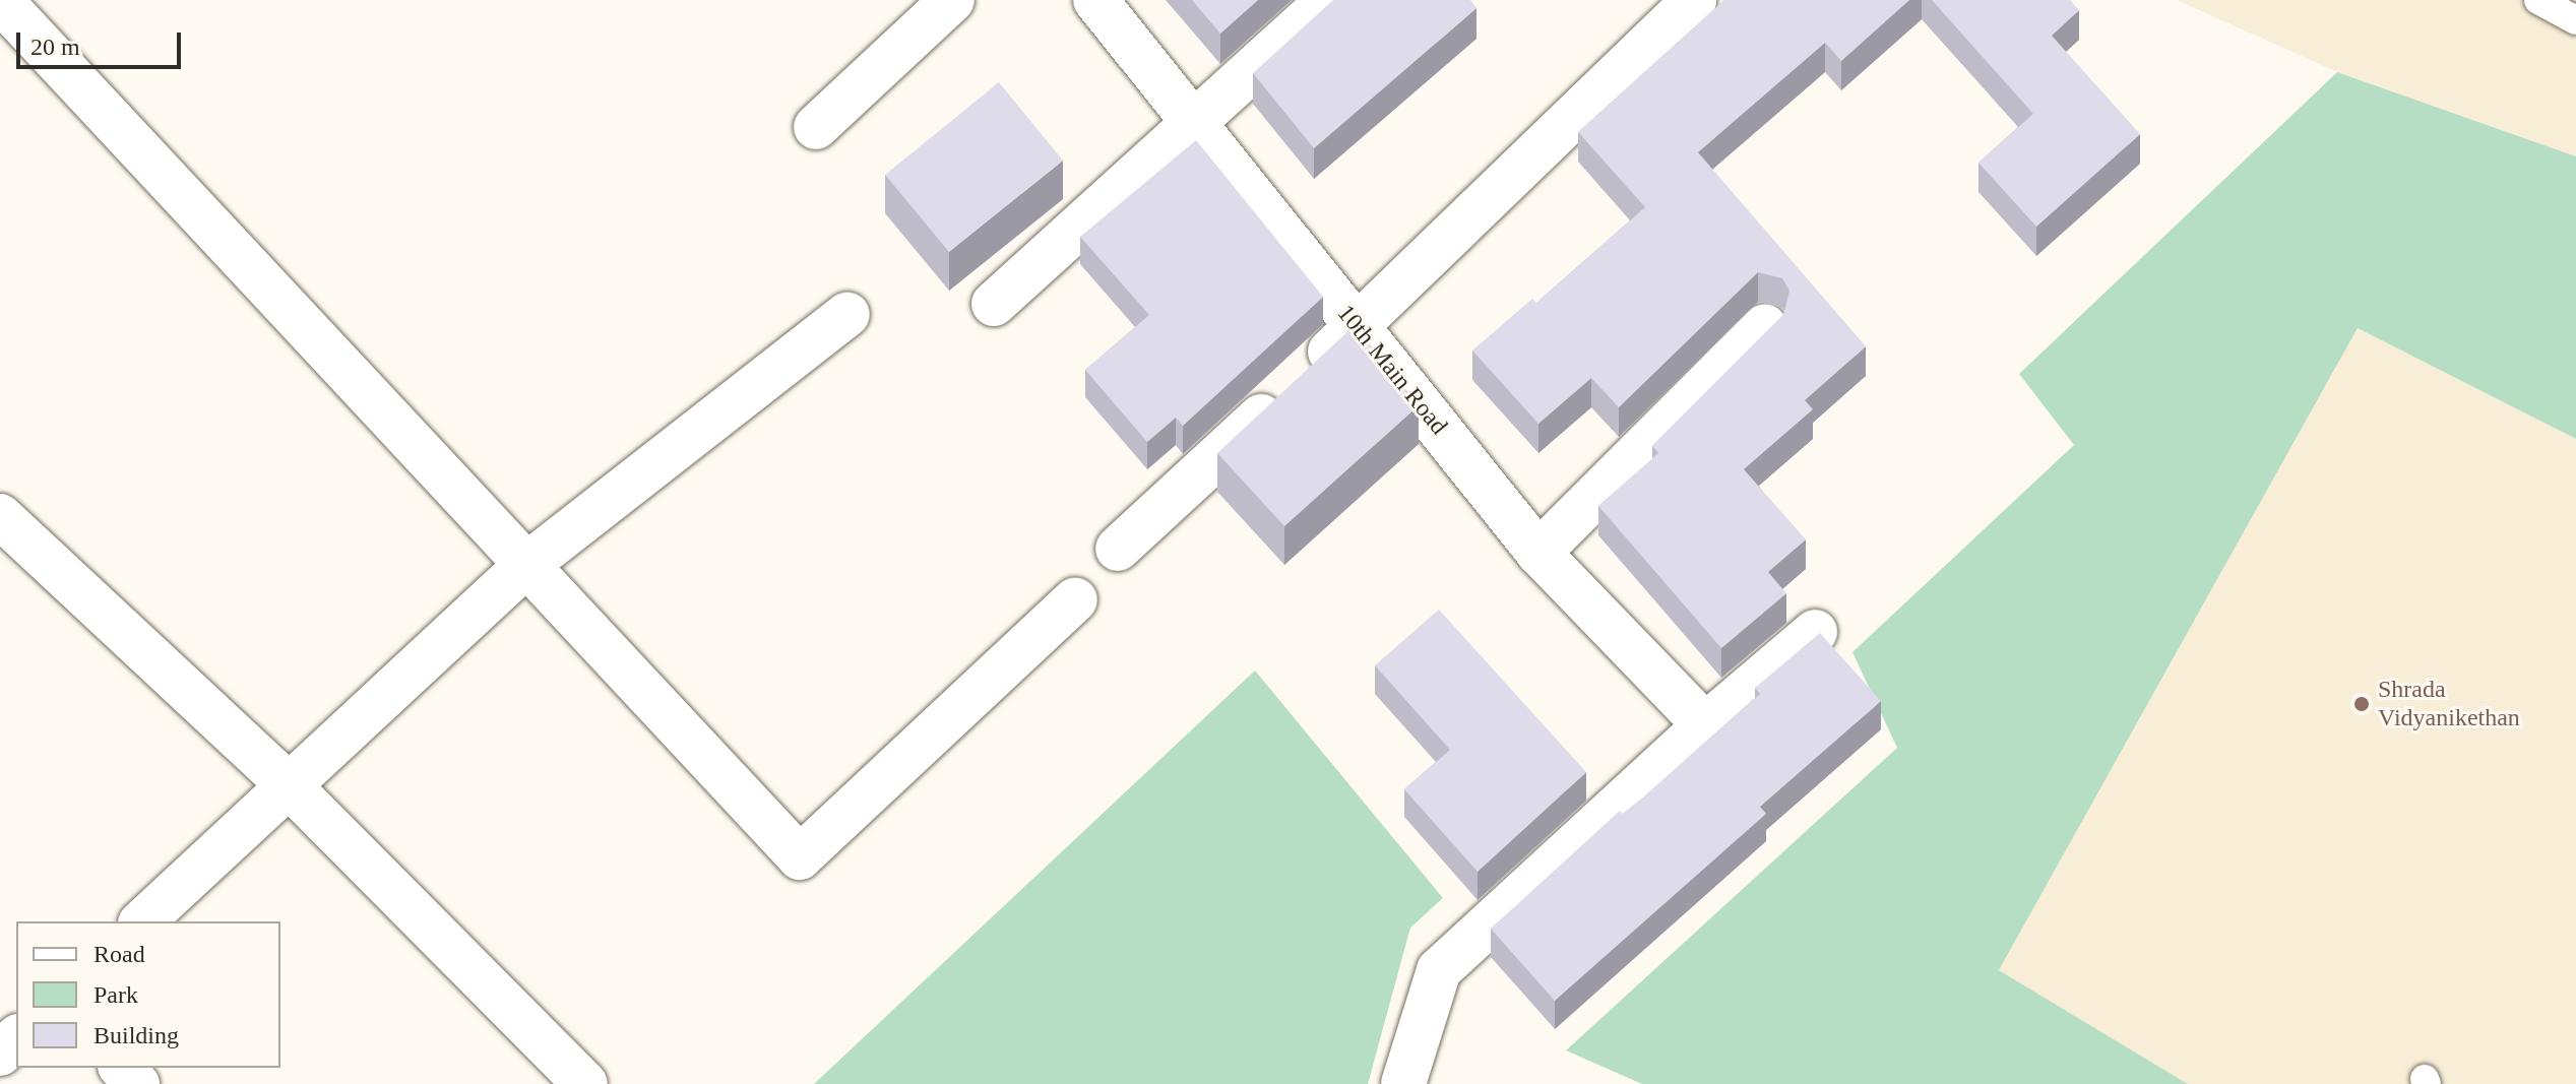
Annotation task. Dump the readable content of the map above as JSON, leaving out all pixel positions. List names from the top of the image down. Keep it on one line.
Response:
{"streets":{"street":["10th Main Road"]},"places":["Shrada Vidyanikethan"],"legend":["Road","Park","Building"],"scale_bar":"20 m"}
